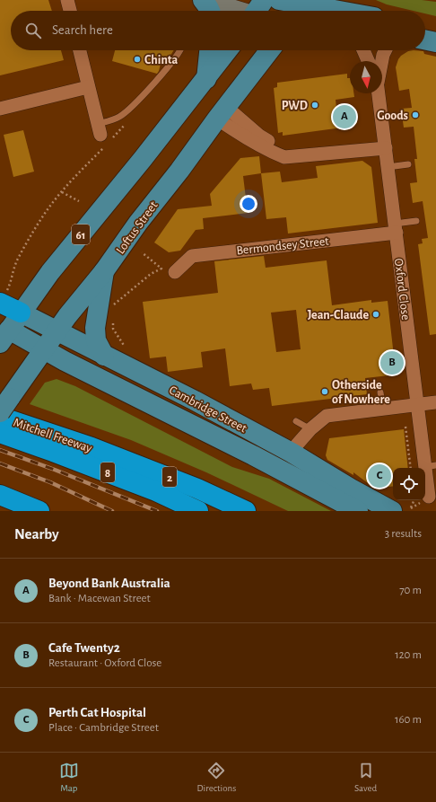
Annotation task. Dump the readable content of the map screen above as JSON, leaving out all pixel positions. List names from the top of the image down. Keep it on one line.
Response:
{"streets":{"highway":["Mitchell Freeway","8","2"],"main road":["Loftus Street","61","Cambridge Street"],"street":["Bermondsey Street","Oxford Close"]},"crossings":[["Loftus Street","Cambridge Street"],["61","Cambridge Street"],["Bermondsey Street","Oxford Close"]],"places":["Chinta","PWD","Goods","Jean-Claude","Otherside of Nowhere"],"north":"bottom","page":{"search":"Search here","pins":["A","B","C"],"heading":["Nearby","3 results"],"list":[{"mark":"A","name":"Beyond Bank Australia","note":"Bank · Macewan Street","value":"70 m"},{"mark":"B","name":"Cafe Twenty2","note":"Restaurant · Oxford Close","value":"120 m"},{"mark":"C","name":"Perth Cat Hospital","note":"Place · Cambridge Street","value":"160 m"}],"nav":["Map","Directions","Saved"]}}
